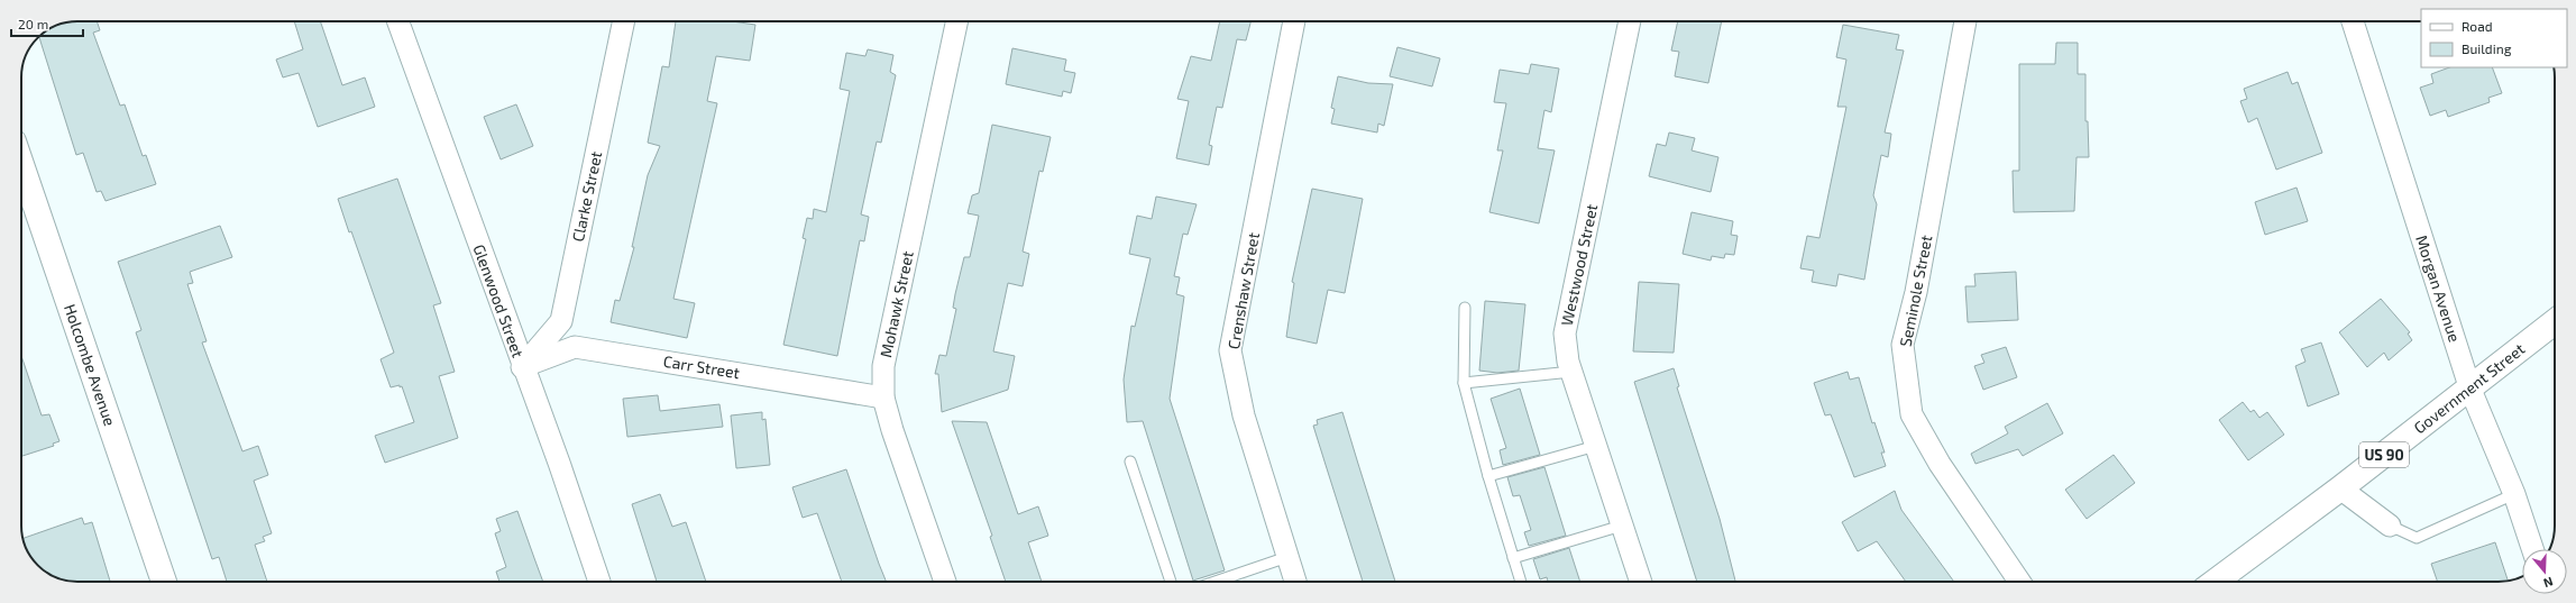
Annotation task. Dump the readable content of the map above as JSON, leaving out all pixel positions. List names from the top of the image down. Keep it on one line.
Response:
{"streets":{"street":["Clarke Street","Westwood Street","Morgan Avenue","Crenshaw Street","Seminole Street","Glenwood Street","Mohawk Street","Holcombe Avenue","Carr Street","Government Street","US 90"]},"crossings":[["Clarke Street","Glenwood Street"],["Clarke Street","Carr Street"],["Morgan Avenue","Government Street"],["Glenwood Street","Carr Street"],["Mohawk Street","Carr Street"]],"legend":["Road","Building"],"scale_bar":"20 m","north":"bottom"}
